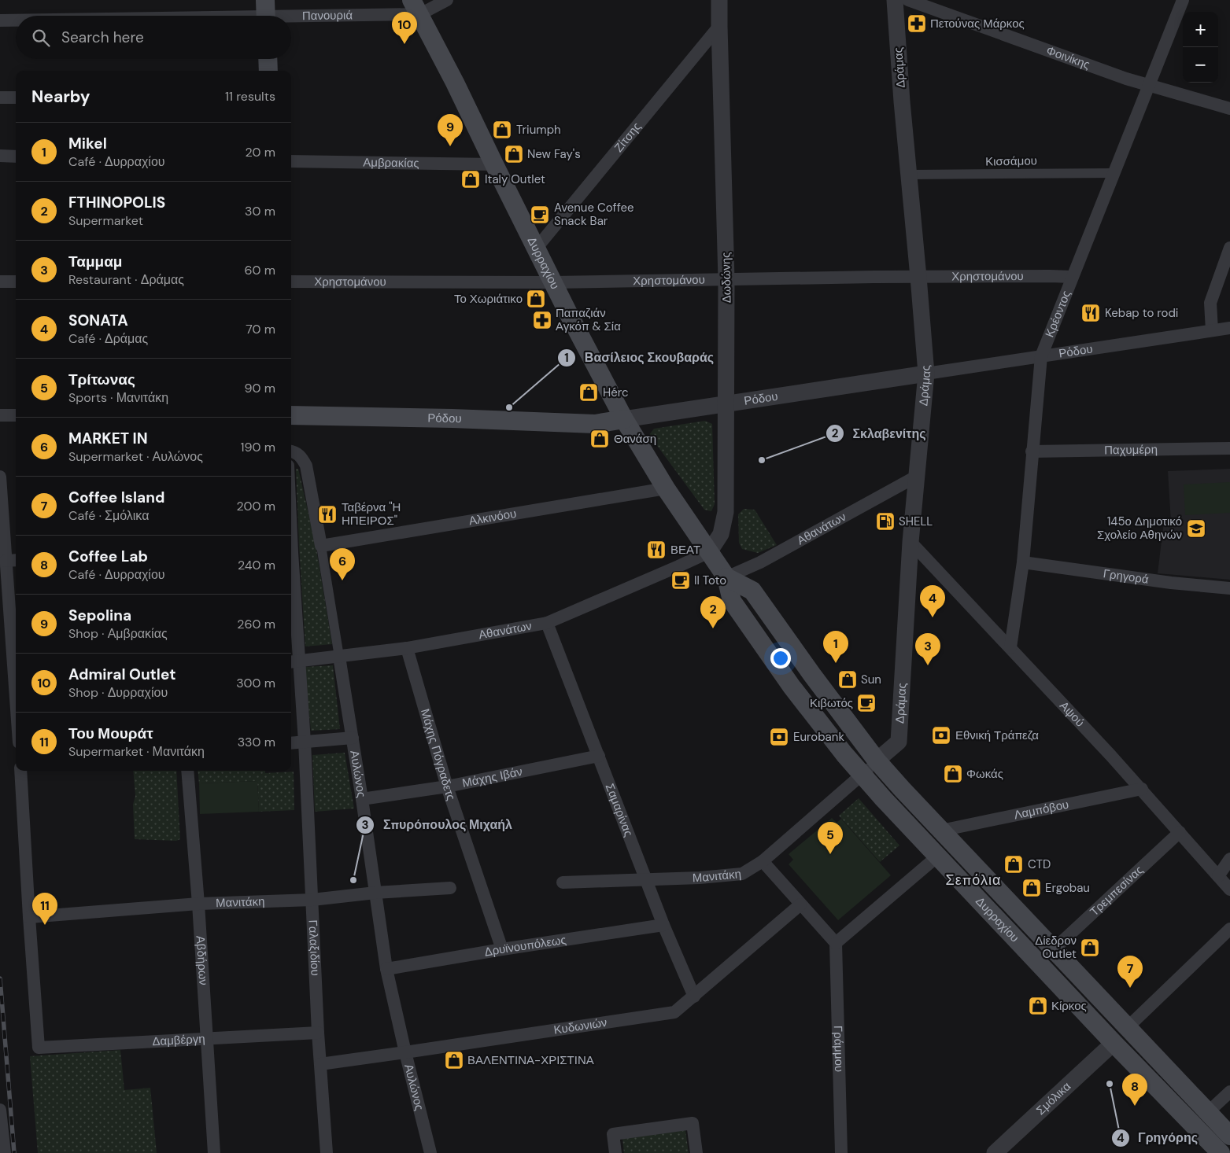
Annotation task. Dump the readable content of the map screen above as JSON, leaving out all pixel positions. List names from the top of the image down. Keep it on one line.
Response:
{"streets":{"main road":["Δυρραχίου","Ρόδου"],"street":["Πανουριά","Φοινίκης","Δράμας","Ζίτσης","Κισσάμου","Αμβρακίας","Χρηστομάνου","Δωδώνης","Κρέοντος","Παχυμέρη","Αλκινόου","Αθανάτων","Γρηγορά","Αψού","Μάχης Πόγραδετς","Αυλώνος","Μάχης Ιβάν","Λαμπόβου","Σαμαρίνας","Μανιτάκη","Τρεμπεσίνας","Δρυϊνουπόλεως","Γαλαξιδίου","Αβδήρων","Κυδωνιών","Δαμβέργη","Γράμμου","Σμόλικα"]},"crossings":[["Πανουριά","Δυρραχίου"],["Φοινίκης","Κρέοντος"],["Δράμας","Κισσάμου"],["Δράμας","Δυρραχίου"],["Δράμας","Χρηστομάνου"],["Δράμας","Ρόδου"],["Δράμας","Αθανάτων"],["Δράμας","Αψού"],["Δράμας","Μανιτάκη"],["Ζίτσης","Δυρραχίου"],["Ζίτσης","Δωδώνης"],["Κισσάμου","Κρέοντος"],["Αμβρακίας","Δυρραχίου"],["Δυρραχίου","Χρηστομάνου"],["Δυρραχίου","Δωδώνης"],["Δυρραχίου","Ρόδου"],["Δυρραχίου","Αλκινόου"],["Δυρραχίου","Αθανάτων"],["Δυρραχίου","Λαμπόβου"],["Δυρραχίου","Μανιτάκη"],["Δυρραχίου","Τρεμπεσίνας"],["Δυρραχίου","Σμόλικα"],["Χρηστομάνου","Δωδώνης"],["Χρηστομάνου","Κρέοντος"],["Δωδώνης","Ρόδου"],["Δωδώνης","Αθανάτων"],["Κρέοντος","Ρόδου"],["Κρέοντος","Παχυμέρη"],["Κρέοντος","Γρηγορά"],["Κρέοντος","Αψού"],["Αλκινόου","Αυλώνος"],["Αθανάτων","Μάχης Πόγραδετς"],["Αθανάτων","Αυλώνος"],["Αθανάτων","Σαμαρίνας"],["Αψού","Λαμπόβου"],["Αψού","Τρεμπεσίνας"],["Μάχης Πόγραδετς","Μάχης Ιβάν"],["Μάχης Πόγραδετς","Δρυϊνουπόλεως"],["Αυλώνος","Μάχης Ιβάν"],["Αυλώνος","Μανιτάκη"],["Αυλώνος","Δρυϊνουπόλεως"],["Αυλώνος","Κυδωνιών"],["Μάχης Ιβάν","Σαμαρίνας"],["Σαμαρίνας","Μανιτάκη"],["Σαμαρίνας","Δρυϊνουπόλεως"],["Σαμαρίνας","Κυδωνιών"],["Μανιτάκη","Γαλαξιδίου"],["Μανιτάκη","Αβδήρων"],["Μανιτάκη","Δαμβέργη"],["Γαλαξιδίου","Κυδωνιών"],["Γαλαξιδίου","Δαμβέργη"],["Αβδήρων","Δαμβέργη"]],"districts":["Σεπόλια"],"places":{"pharmacy":["Πετούνας Μάρκος","Παπαζιάν Αγκόπ & Σία"],"shop":["Triumph","New Fay's","Italy Outlet","Το Χωριάτικο","Hérc","Θανάση","Sun","Φωκάς","CTD","Ergobau","Δίεδρον Outlet","Κίρκος","ΒΑΛΕΝΤΙΝΑ-ΧΡΙΣΤΙΝΑ"],"cafe":["Avenue Coffee Snack Bar","Il Toto","Κιβωτός"],"restaurant":["Kebap to rodi","Ταβέρνα \"Η ΗΠΕΙΡΟΣ\"","ΒΕΑΤ"],"other":["Βασίλειος Σκουβαράς","Σκλαβενίτης","Σπυρόπουλος Μιχαήλ","Γρηγόρης"],"fuel station":["SHELL"],"school or university":["145ο Δημοτικό Σχολείο Αθηνών"],"bank":["Εθνική Τράπεζα","Eurobank"]},"page":{"map_buttons":["+","−"],"pins":["10","9","6","4","2","1","3","5","11","7","8"],"search":"Search here","heading":["Nearby","11 results"],"list":[{"mark":"1","name":"Mikel","note":"Café · Δυρραχίου","value":"20 m"},{"mark":"2","name":"FTHINOPOLIS","note":"Supermarket","value":"30 m"},{"mark":"3","name":"Ταμμαμ","note":"Restaurant · Δράμας","value":"60 m"},{"mark":"4","name":"SONATA","note":"Café · Δράμας","value":"70 m"},{"mark":"5","name":"Τρίτωνας","note":"Sports · Μανιτάκη","value":"90 m"},{"mark":"6","name":"MARKET IN","note":"Supermarket · Αυλώνος","value":"190 m"},{"mark":"7","name":"Coffee Island","note":"Café · Σμόλικα","value":"200 m"},{"mark":"8","name":"Coffee Lab","note":"Café · Δυρραχίου","value":"240 m"},{"mark":"9","name":"Sepolina","note":"Shop · Αμβρακίας","value":"260 m"},{"mark":"10","name":"Admiral Outlet","note":"Shop · Δυρραχίου","value":"300 m"},{"mark":"11","name":"Του Μουράτ","note":"Supermarket · Μανιτάκη","value":"330 m"}]}}
